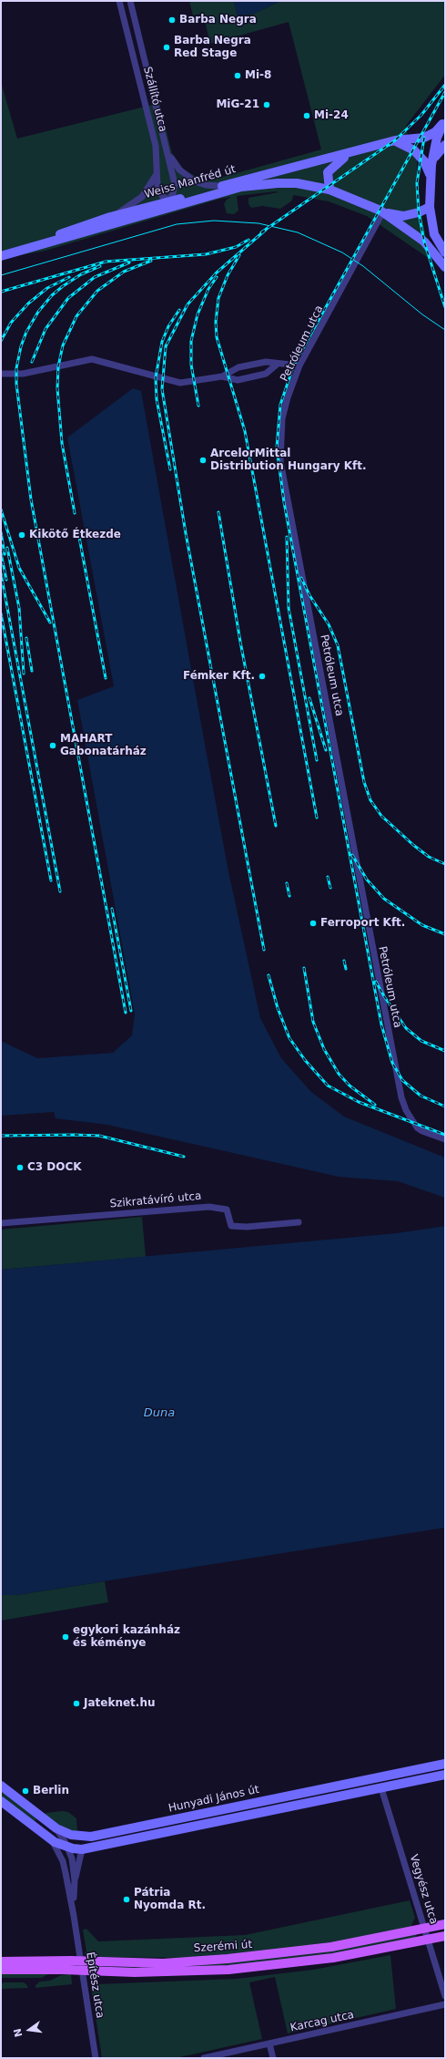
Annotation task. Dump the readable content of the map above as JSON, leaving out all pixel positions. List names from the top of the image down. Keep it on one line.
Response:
{"streets":{"main road":["Weiss Manfréd út","Hunyadi János út","Szerémi út"],"street":["Szállító utca","Petróleum utca","Szikratávíró utca","Vegyész utca","Építész utca","Karcag utca"]},"crossings":[["Szállító utca","Weiss Manfréd út"],["Weiss Manfréd út","Petróleum utca"],["Hunyadi János út","Vegyész utca"],["Hunyadi János út","Építész utca"],["Vegyész utca","Szerémi út"],["Szerémi út","Építész utca"]],"water":["Duna"],"places":["Barba Negra","Barba Negra Red Stage","Mi-8","MiG-21","Mi-24","ArcelorMittal Distribution Hungary Kft.","Kikötő Étkezde","Fémker Kft.","MAHART Gabonatárház","Ferroport Kft.","C3 DOCK","egykori kazánház és kéménye","Jateknet.hu","Berlin","Pátria Nyomda Rt."],"north":"left"}
